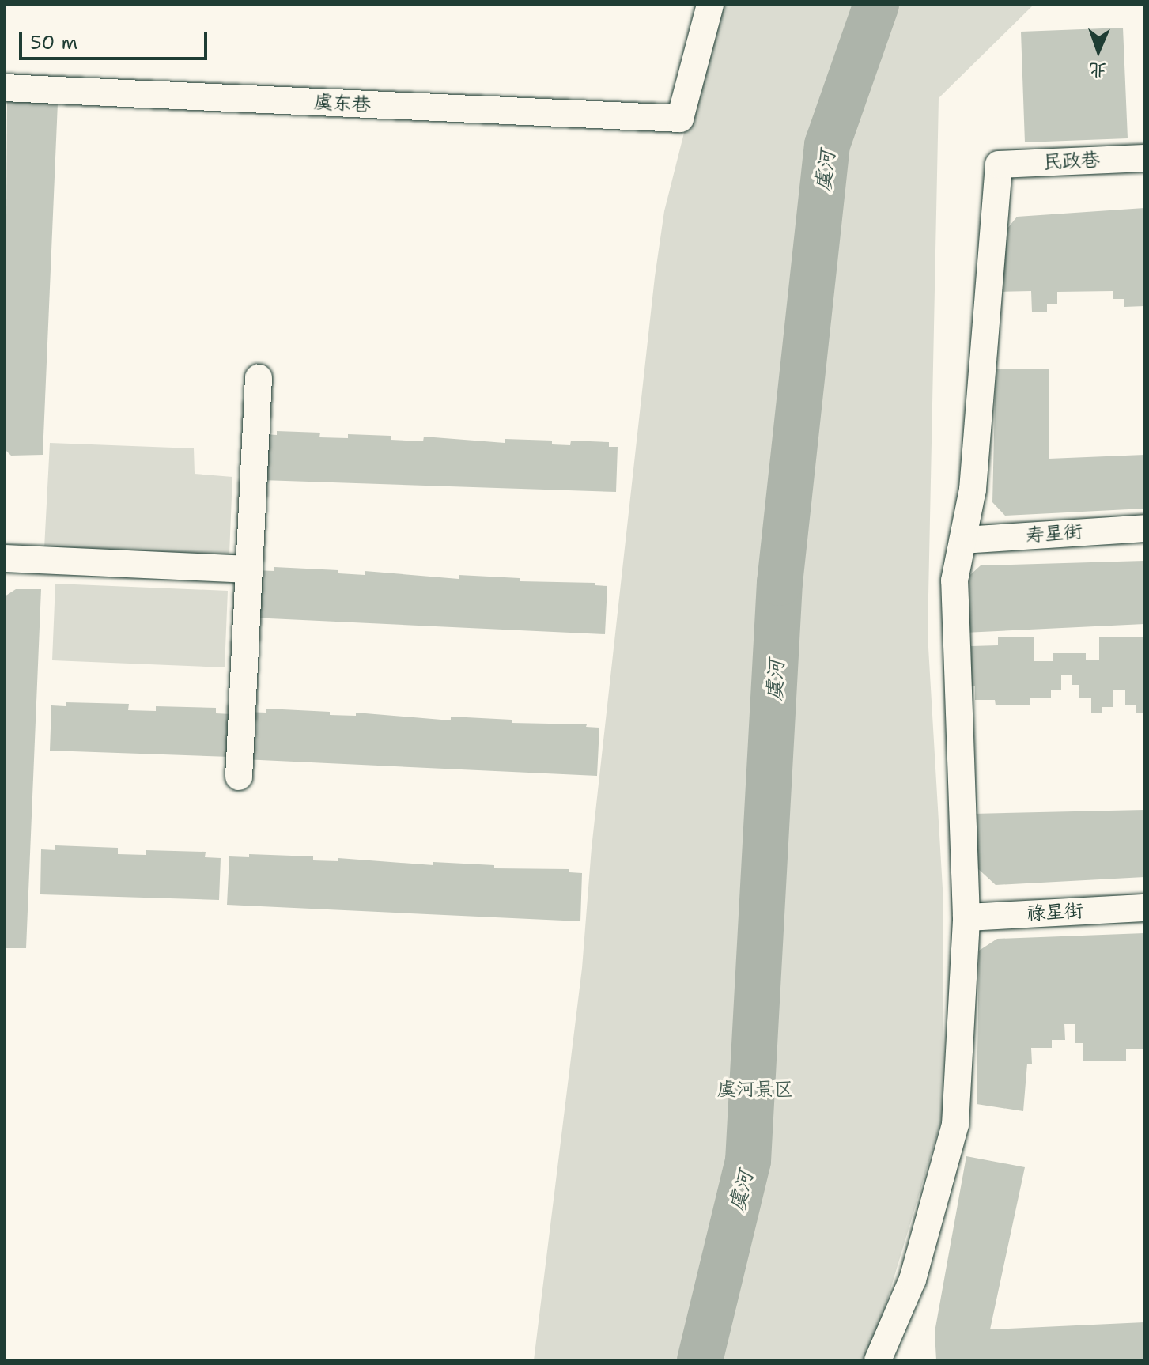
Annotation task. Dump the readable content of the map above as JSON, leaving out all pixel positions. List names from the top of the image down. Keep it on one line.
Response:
{"streets":{"street":["虞东巷","民政巷","寿星街","禄星街"]},"crossings":[["民政巷","寿星街"]],"water":["虞河"],"parks":["虞河景区"],"scale_bar":"50 m","north":"bottom"}
